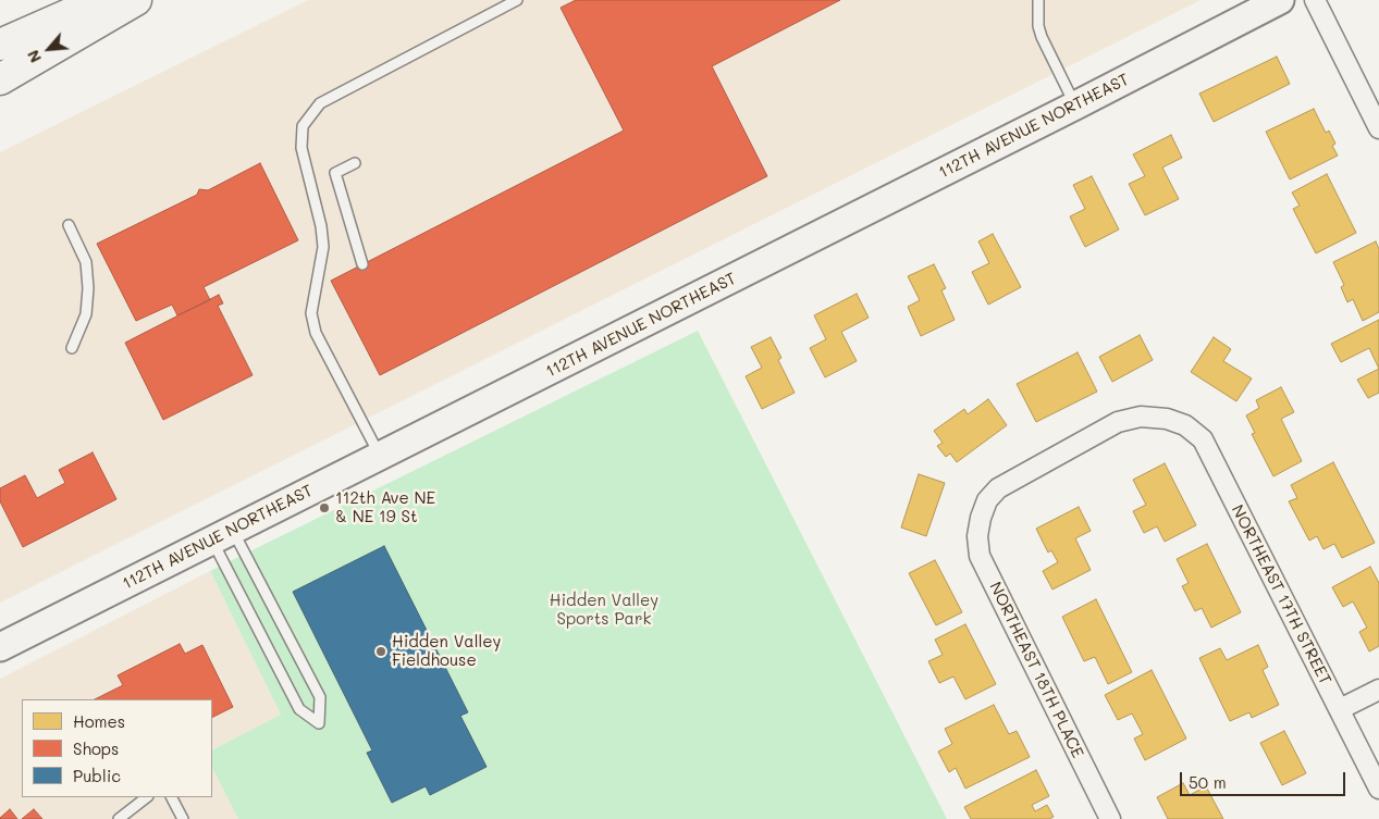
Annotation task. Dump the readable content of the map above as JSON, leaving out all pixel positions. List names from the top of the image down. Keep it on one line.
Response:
{"streets":{"main road":["112TH AVENUE NORTHEAST"],"street":["NORTHEAST 17TH STREET","NORTHEAST 18TH PLACE"]},"crossings":[["NORTHEAST 17TH STREET","NORTHEAST 18TH PLACE"]],"parks":["Hidden Valley Sports Park"],"places":["112th Ave NE & NE 19 St","Hidden Valley Fieldhouse"],"legend":["Homes","Shops","Public"],"scale_bar":"50 m","north":"bottom left"}
